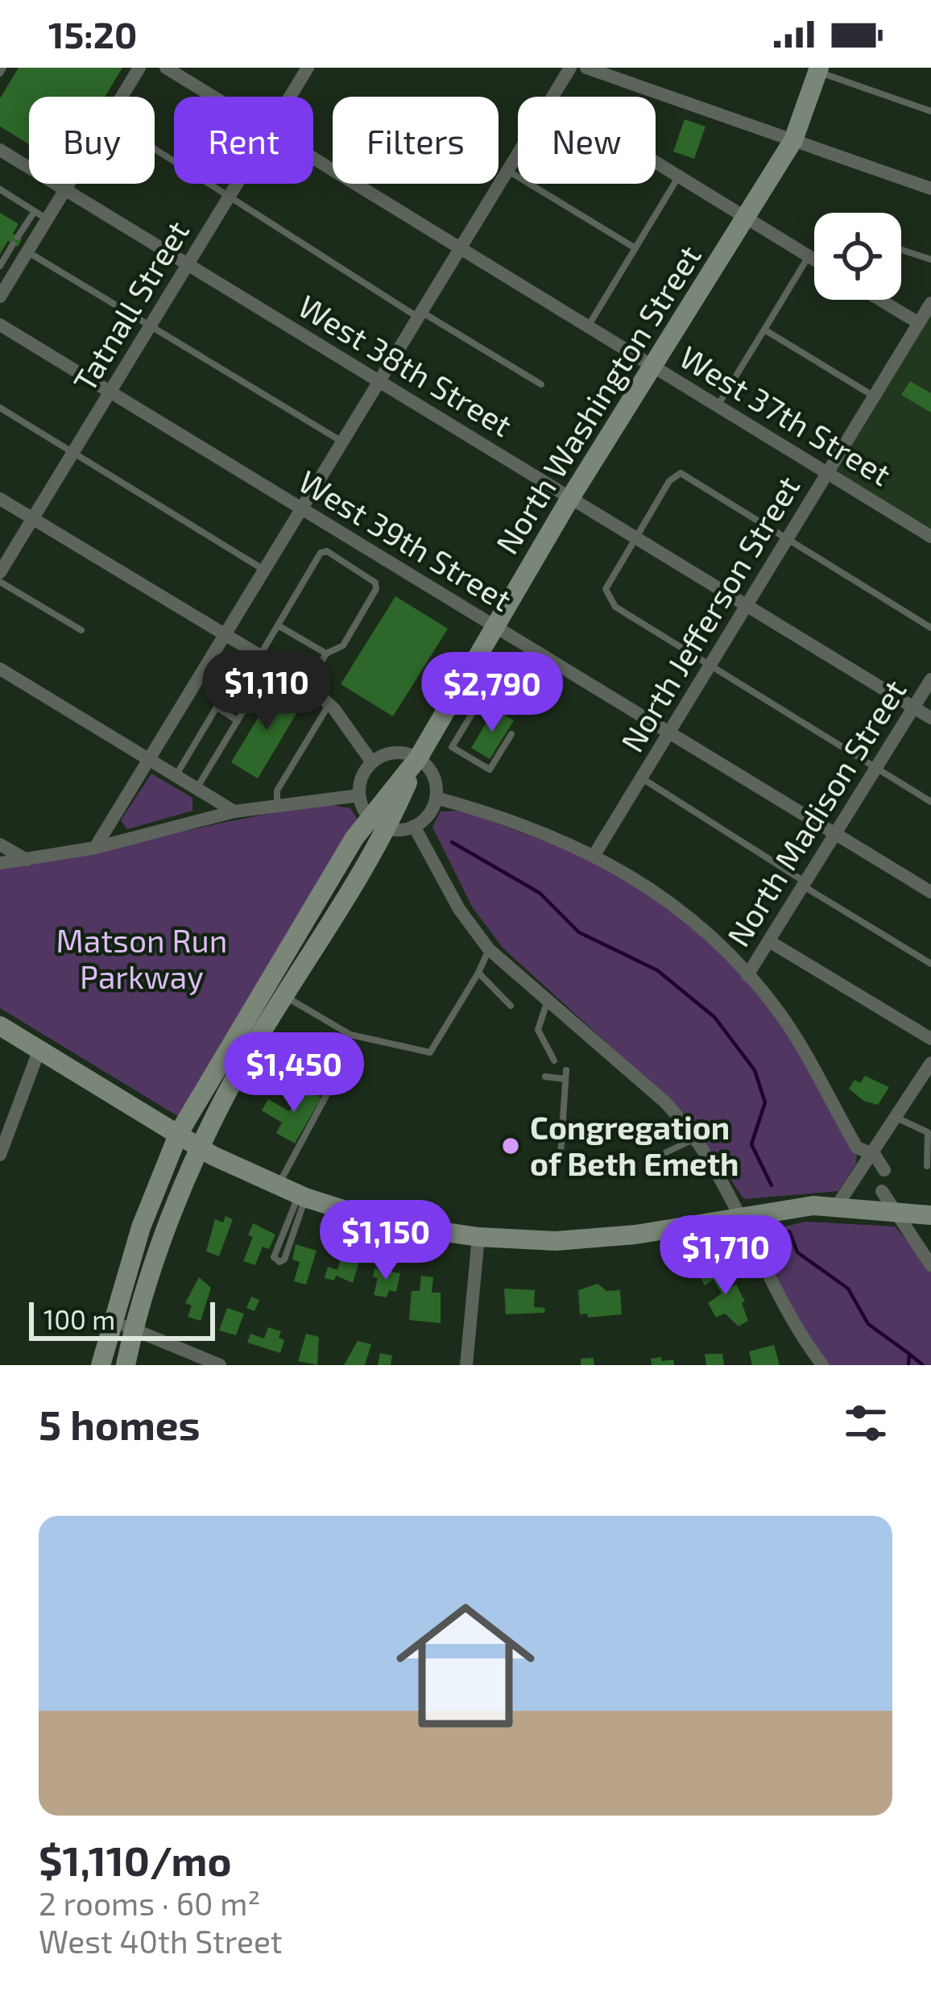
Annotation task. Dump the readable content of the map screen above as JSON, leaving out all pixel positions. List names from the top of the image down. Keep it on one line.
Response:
{"streets":{"main road":["North Washington Street"],"street":["Tatnall Street","West 38th Street","West 37th Street","West 39th Street","North Jefferson Street","North Madison Street"]},"crossings":[["Tatnall Street","West 38th Street"],["Tatnall Street","West 39th Street"],["West 38th Street","North Washington Street"],["West 38th Street","North Jefferson Street"],["West 38th Street","North Madison Street"],["North Washington Street","West 37th Street"],["North Washington Street","West 39th Street"],["West 37th Street","North Jefferson Street"],["West 39th Street","North Jefferson Street"],["West 39th Street","North Madison Street"]],"parks":["Matson Run Parkway"],"places":["Congregation of Beth Emeth"],"scale_bar":"100 m","page":{"status":"15:20","chip":["Buy","Rent","Filters","New"],"price":["$1,110","$2,790","$1,450","$1,150","$1,710"],"scale":"100 m","heading":"5 homes","list":[{"name":"$1,110/mo","note":"2 rooms · 60 m² · West 40th Street"}]}}
